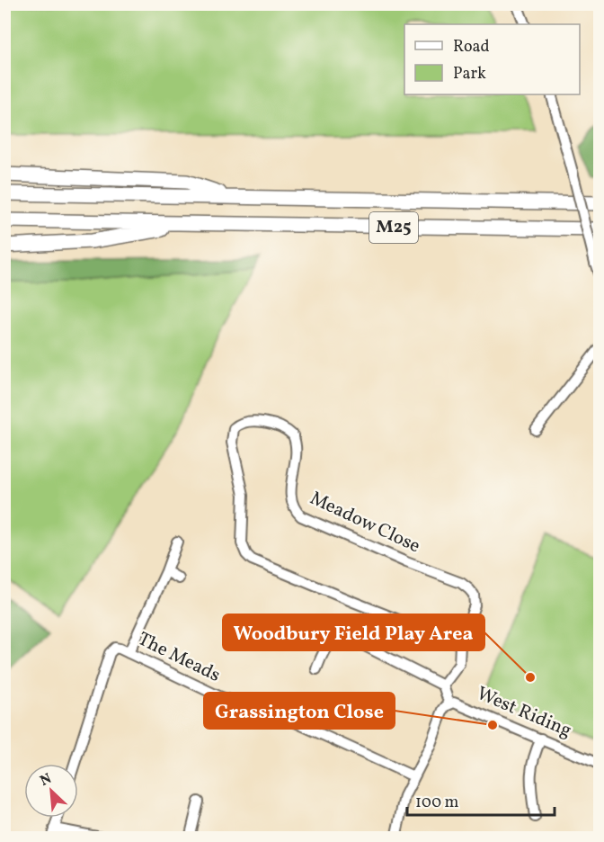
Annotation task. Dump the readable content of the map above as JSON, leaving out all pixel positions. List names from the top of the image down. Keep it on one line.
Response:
{"streets":{"highway":["M25"],"street":["Meadow Close","The Meads","West Riding"]},"crossings":[["The Meads","West Riding"]],"places":["Woodbury Field Play Area","Grassington Close"],"legend":["Road","Park"],"scale_bar":"100 m","north":"top left"}
